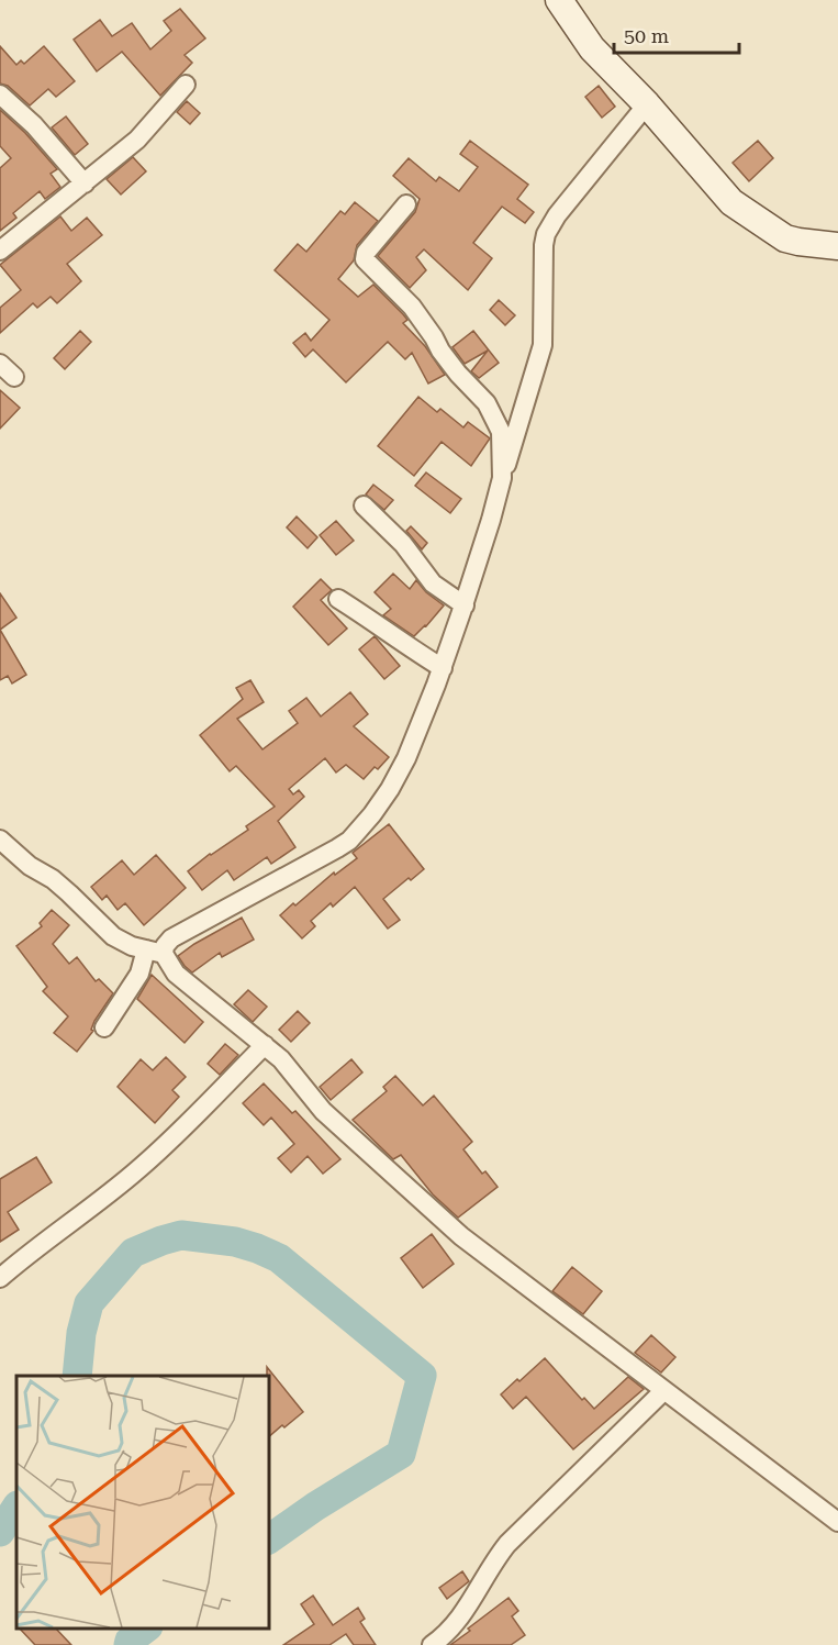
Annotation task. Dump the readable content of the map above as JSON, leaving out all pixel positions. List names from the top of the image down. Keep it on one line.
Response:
{"scale_bar":"50 m"}
